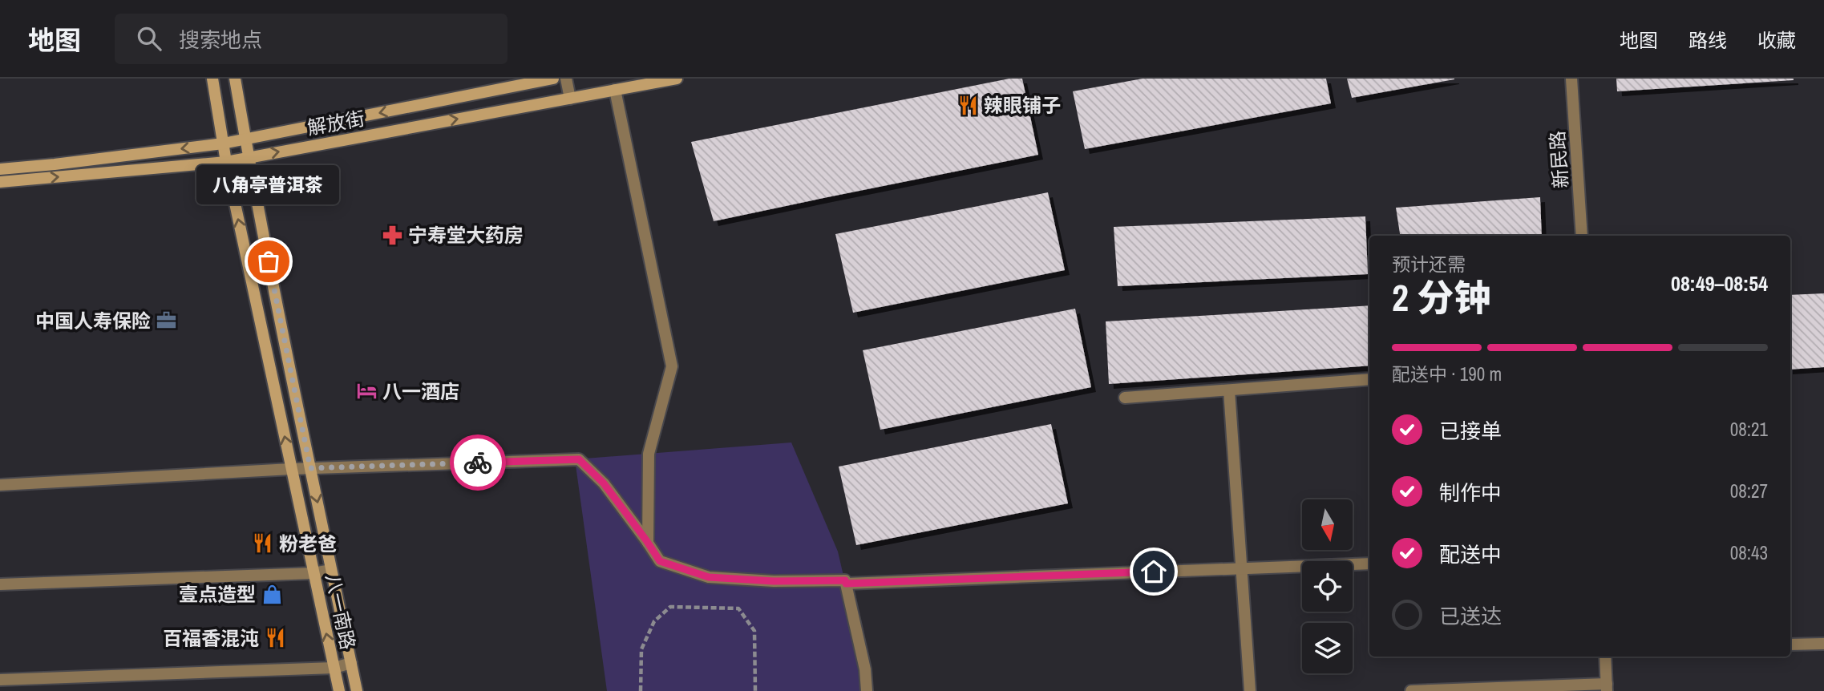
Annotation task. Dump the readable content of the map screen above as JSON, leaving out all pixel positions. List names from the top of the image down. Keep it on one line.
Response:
{"streets":{"main road":["解放街","八一南路"],"street":["新民路"]},"crossings":[["解放街","八一南路"]],"places":{"restaurant":["辣眼铺子","粉老爸","百福香混沌"],"pharmacy":["宁寿堂大药房"],"other":["八角亭普洱茶"],"office":["中国人寿保险"],"hotel":["八一酒店"],"shop":["壹点造型"]},"north":"bottom","page":{"header":"地图","search":"搜索地点","nav":["地图","路线","收藏"],"bubble":"八角亭普洱茶","heading":["2 分钟","预计还需","08:49–08:54"],"bar":"配送中 · 190 m","list":[["已接单","08:21"],["制作中","08:27"],["配送中","08:43"],"已送达"]}}
